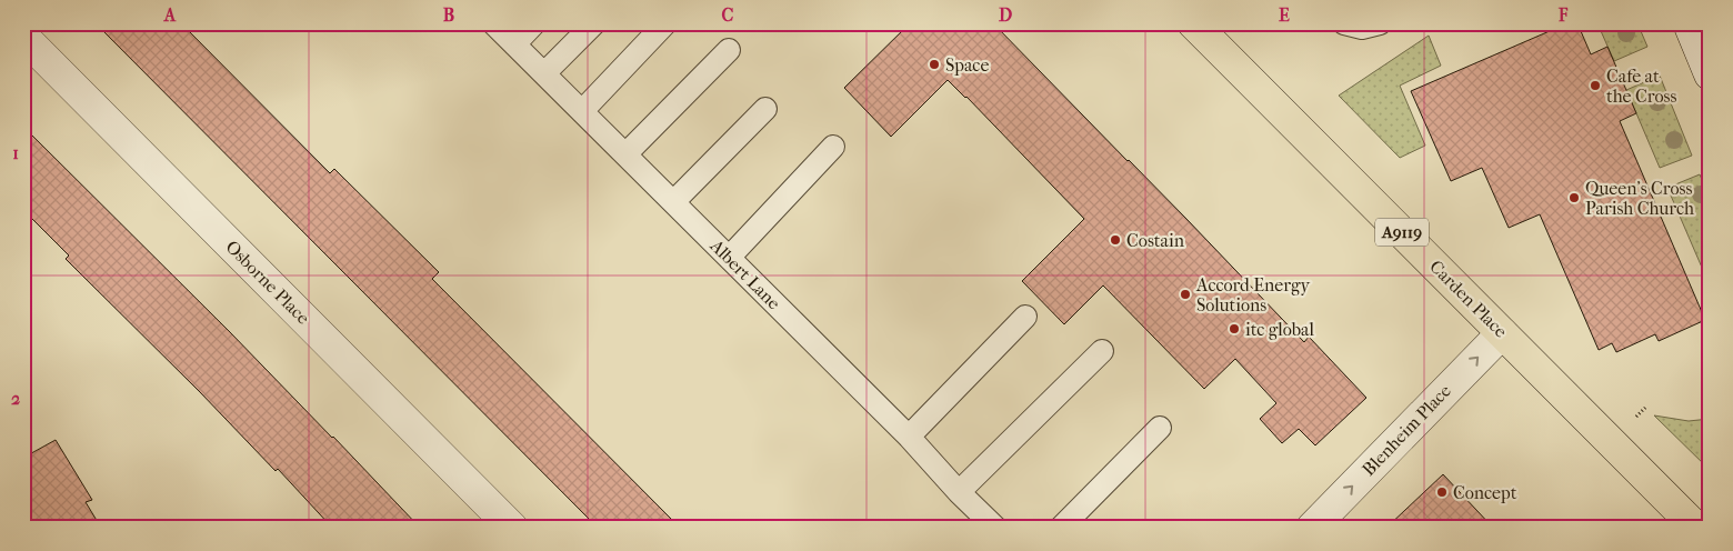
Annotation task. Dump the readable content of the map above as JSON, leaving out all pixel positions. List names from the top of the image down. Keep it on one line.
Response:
{"streets":{"main road":["A9119","Carden Place"],"street":["Osborne Place","Blenheim Place"],"lane":["Albert Lane"]},"crossings":[["Carden Place","Blenheim Place"]],"one_way":["Blenheim Place"],"places":["Space","Cafe at the Cross","Queen's Cross Parish Church","Costain","Accord Energy Solutions","itc global","Concept"],"grid":{"columns":["A","B","C","D","E","F"],"rows":["1","2"]}}
